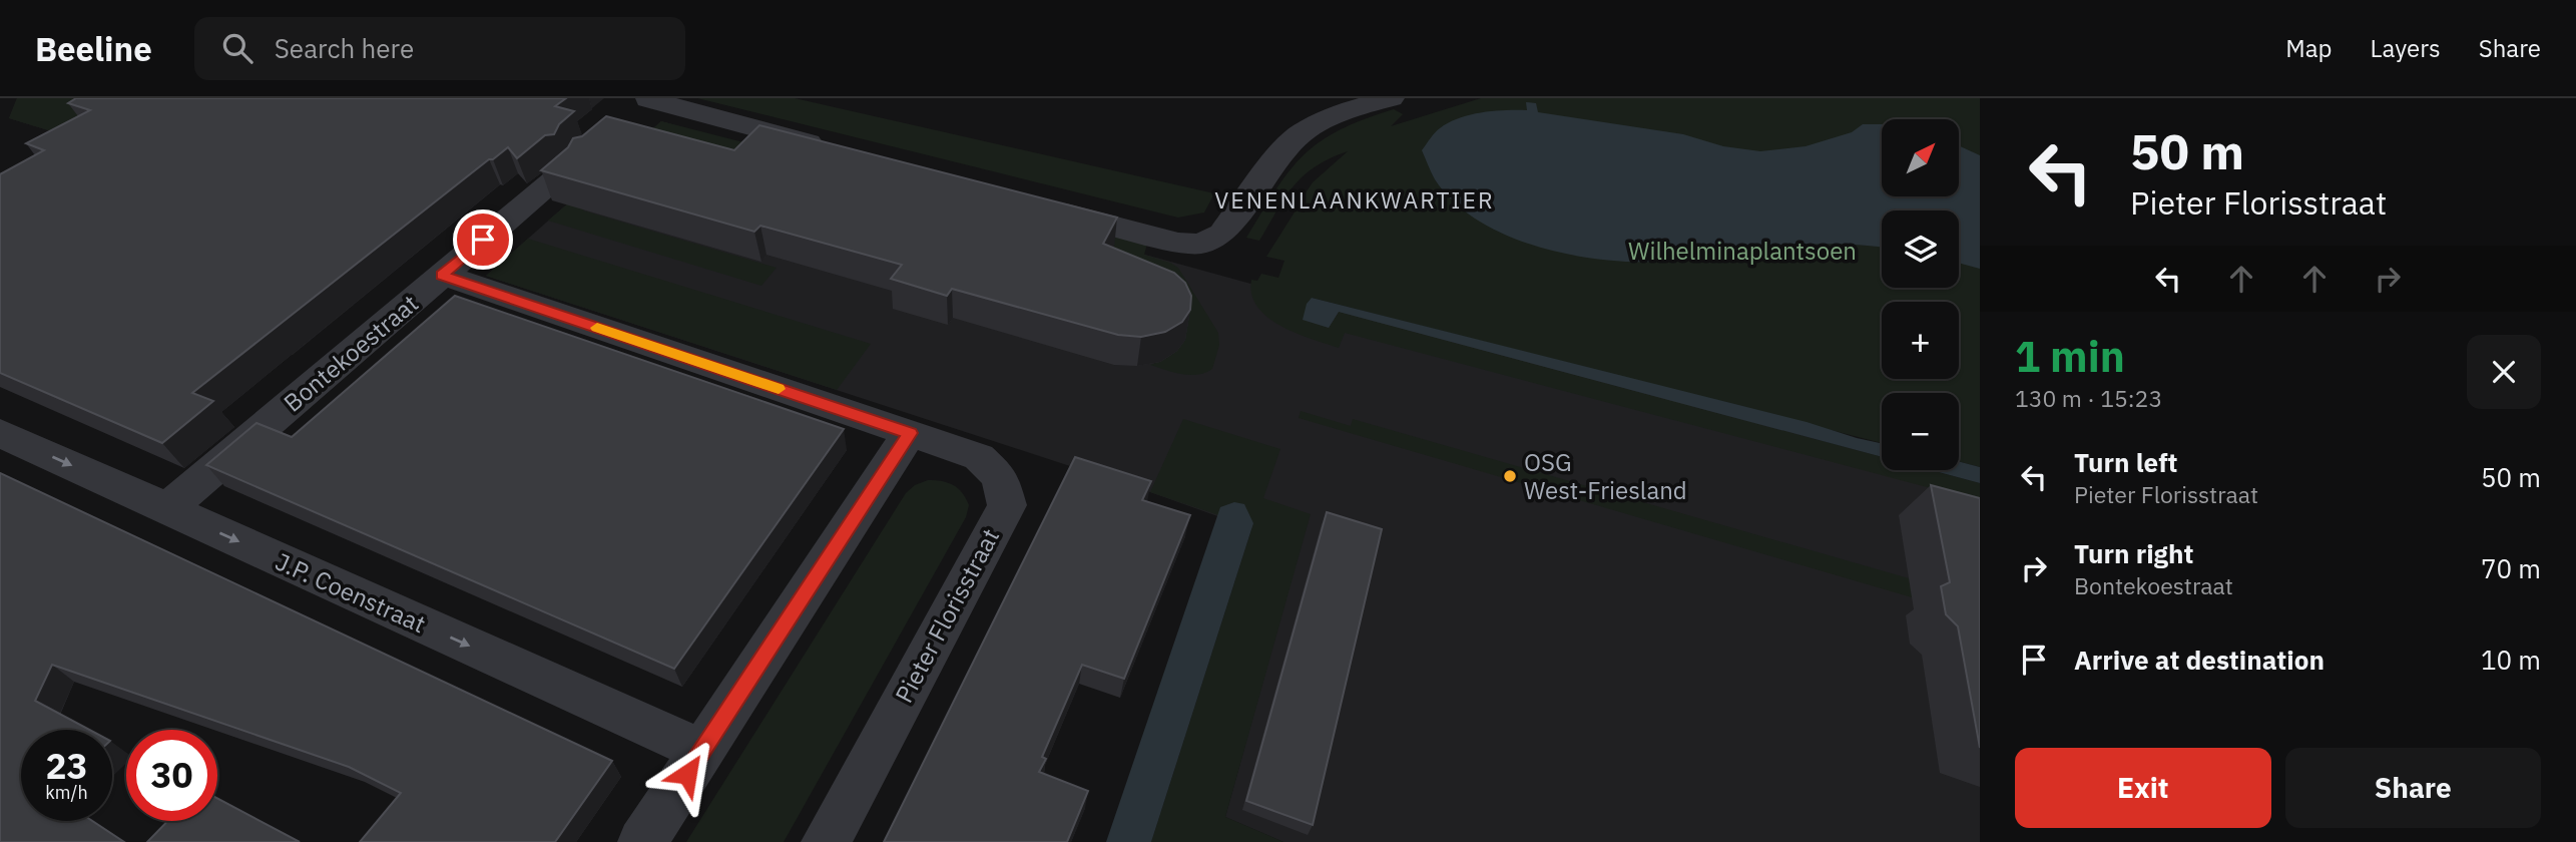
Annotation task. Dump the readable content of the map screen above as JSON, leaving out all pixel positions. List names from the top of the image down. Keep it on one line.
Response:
{"streets":{"street":["Bontekoestraat","J.P. Coenstraat","Pieter Florisstraat"]},"crossings":[["Bontekoestraat","J.P. Coenstraat"],["Bontekoestraat","Pieter Florisstraat"]],"one_way":["J.P. Coenstraat"],"districts":["VENENLAANKWARTIER"],"parks":["Wilhelminaplantsoen"],"places":["OSG West-Friesland"],"north":"top right","page":{"header":"Beeline","search":"Search here","nav":["Map","Layers","Share"],"turn":["50 m","Pieter Florisstraat"],"map_buttons":["+","−"],"heading":["1 min","130 m · 15:23"],"list":[{"name":"Turn left","note":"Pieter Florisstraat","value":"50 m"},{"name":"Turn right","note":"Bontekoestraat","value":"70 m"},{"name":"Arrive at destination","value":"10 m"}],"speed":"23 km/h","limit":"30","buttons":["Exit","Share"]}}
